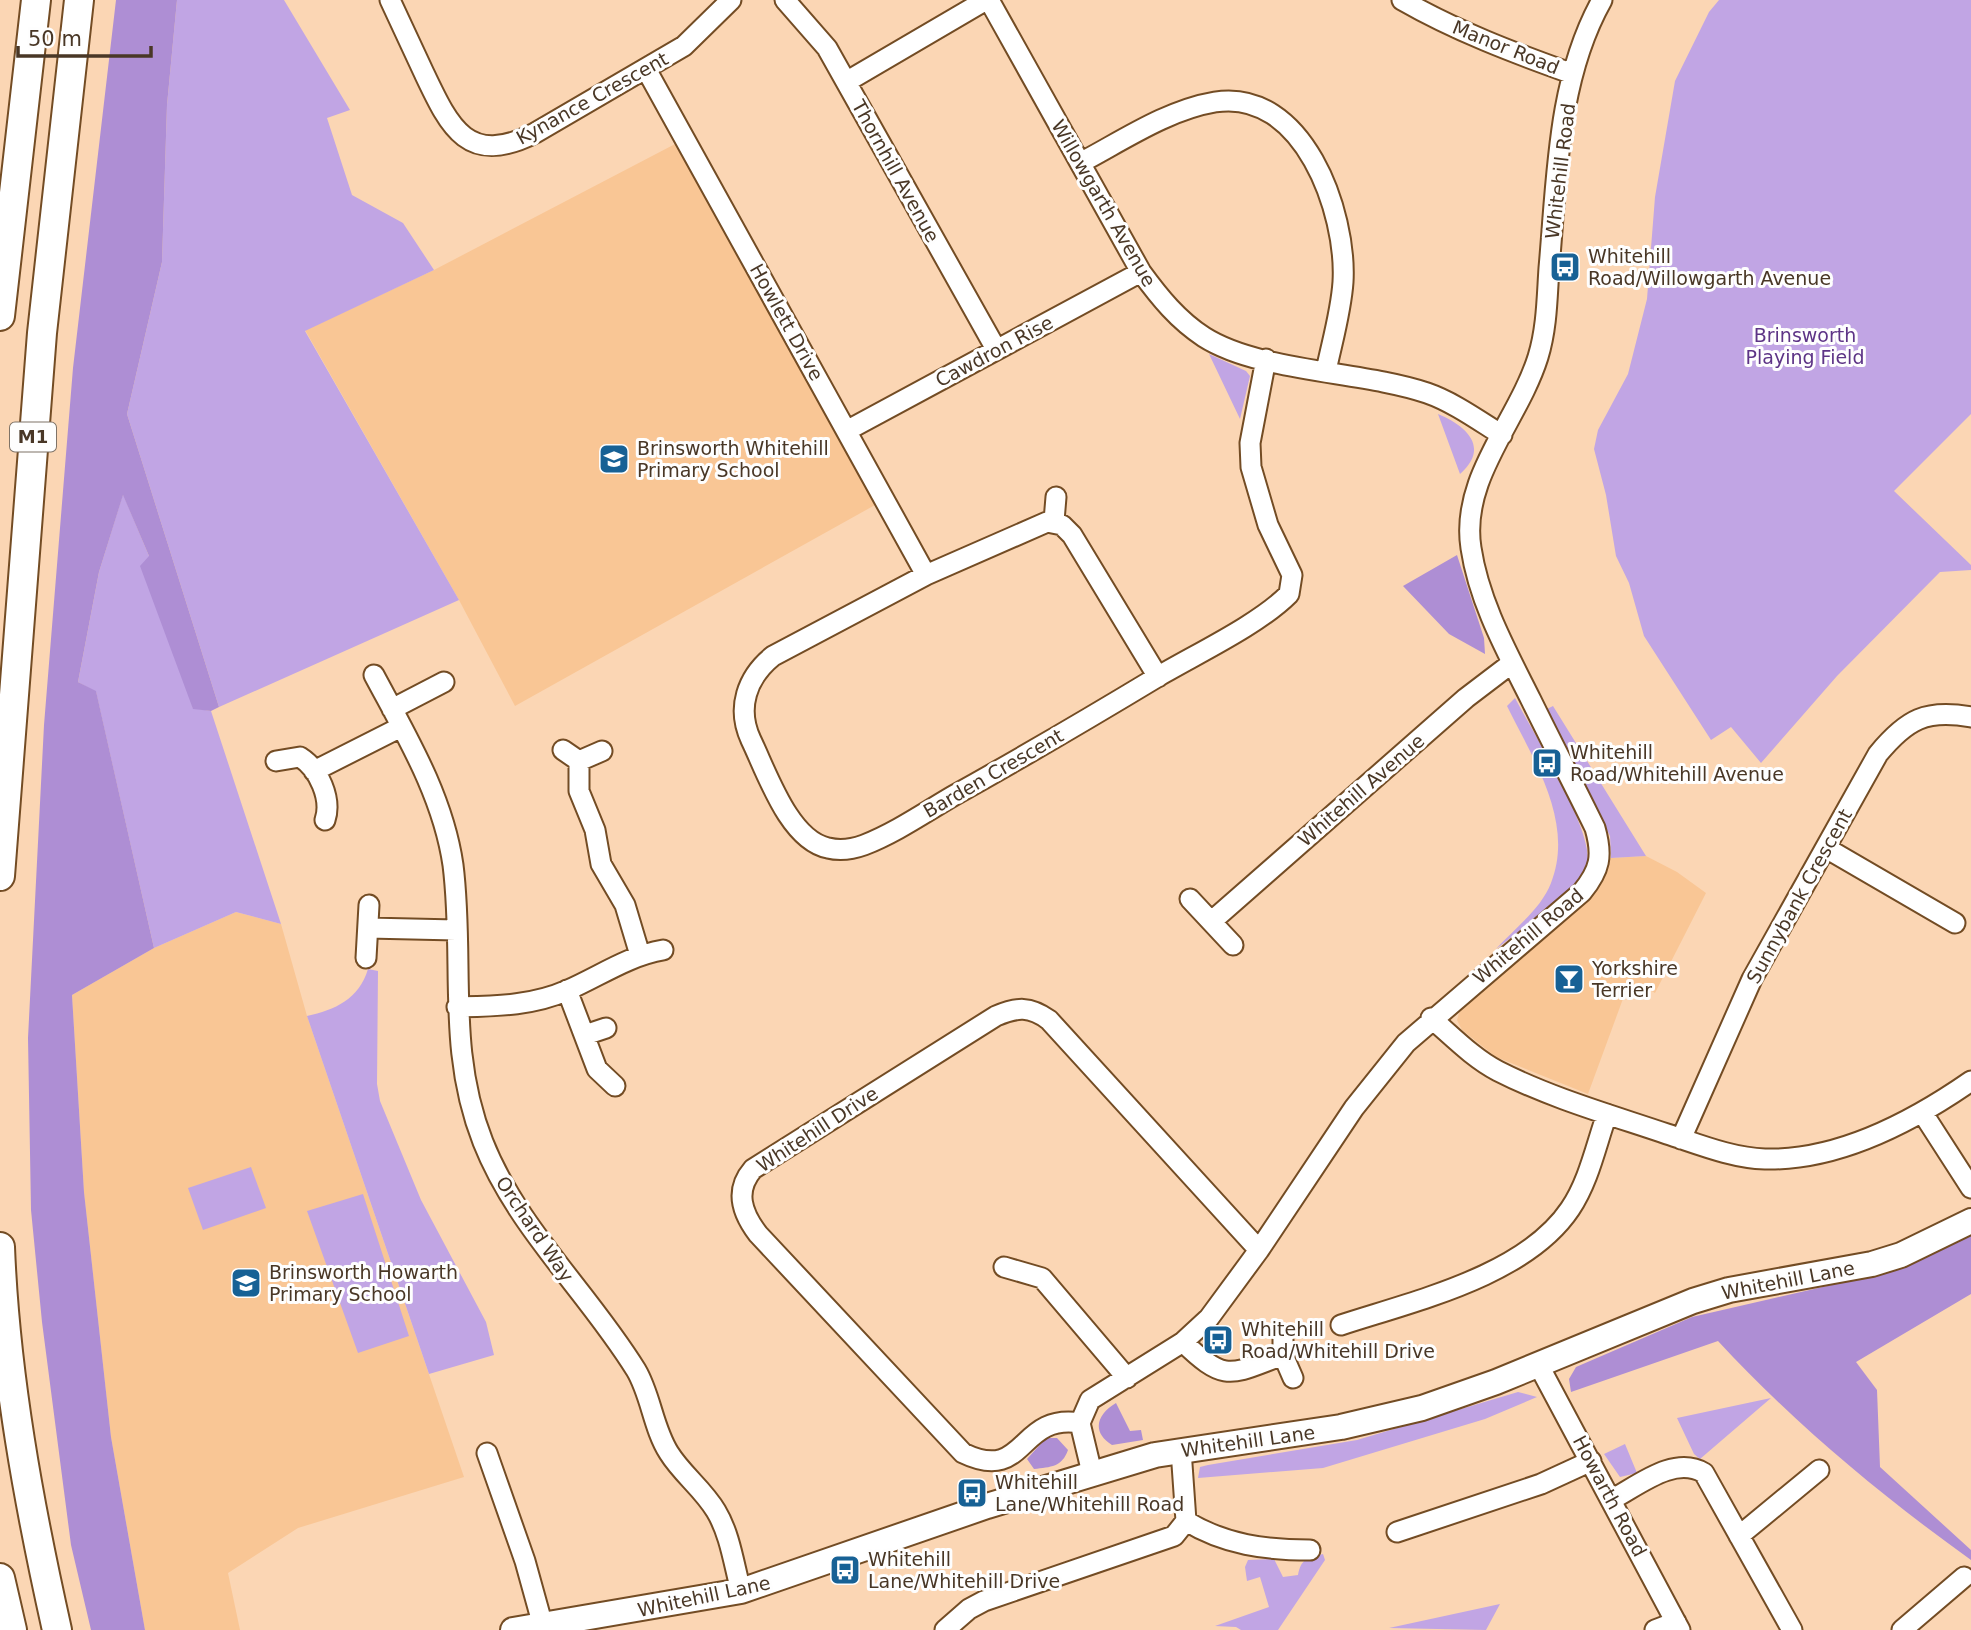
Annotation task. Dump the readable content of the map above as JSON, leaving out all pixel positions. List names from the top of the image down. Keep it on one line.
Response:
{"streets":{"highway":["M1"],"main road":["Whitehill Lane"],"street":["Manor Road","Kynance Crescent","Thornhill Avenue","Whitehill Road","Willowgarth Avenue","Howlett Drive","Cawdron Rise","Barden Crescent","Whitehill Avenue","Sunnybank Crescent","Whitehill Drive","Orchard Way","Howarth Road"]},"crossings":[["Manor Road","Whitehill Road"],["Kynance Crescent","Howlett Drive"],["Thornhill Avenue","Cawdron Rise"],["Whitehill Road","Willowgarth Avenue"],["Whitehill Road","Whitehill Avenue"],["Whitehill Road","Whitehill Drive"],["Willowgarth Avenue","Cawdron Rise"],["Willowgarth Avenue","Barden Crescent"],["Howlett Drive","Cawdron Rise"],["Howlett Drive","Barden Crescent"],["Orchard Way","Whitehill Lane"],["Whitehill Lane","Howarth Road"]],"parks":["Brinsworth Playing Field"],"places":{"bus stop":["Whitehill Road/Willowgarth Avenue","Whitehill Road/Whitehill Avenue","Whitehill Road/Whitehill Drive","Whitehill Lane/Whitehill Road","Whitehill Lane/Whitehill Drive"],"school or university":["Brinsworth Whitehill Primary School","Brinsworth Howarth Primary School"],"bar":["Yorkshire Terrier"]},"scale_bar":"50 m"}
